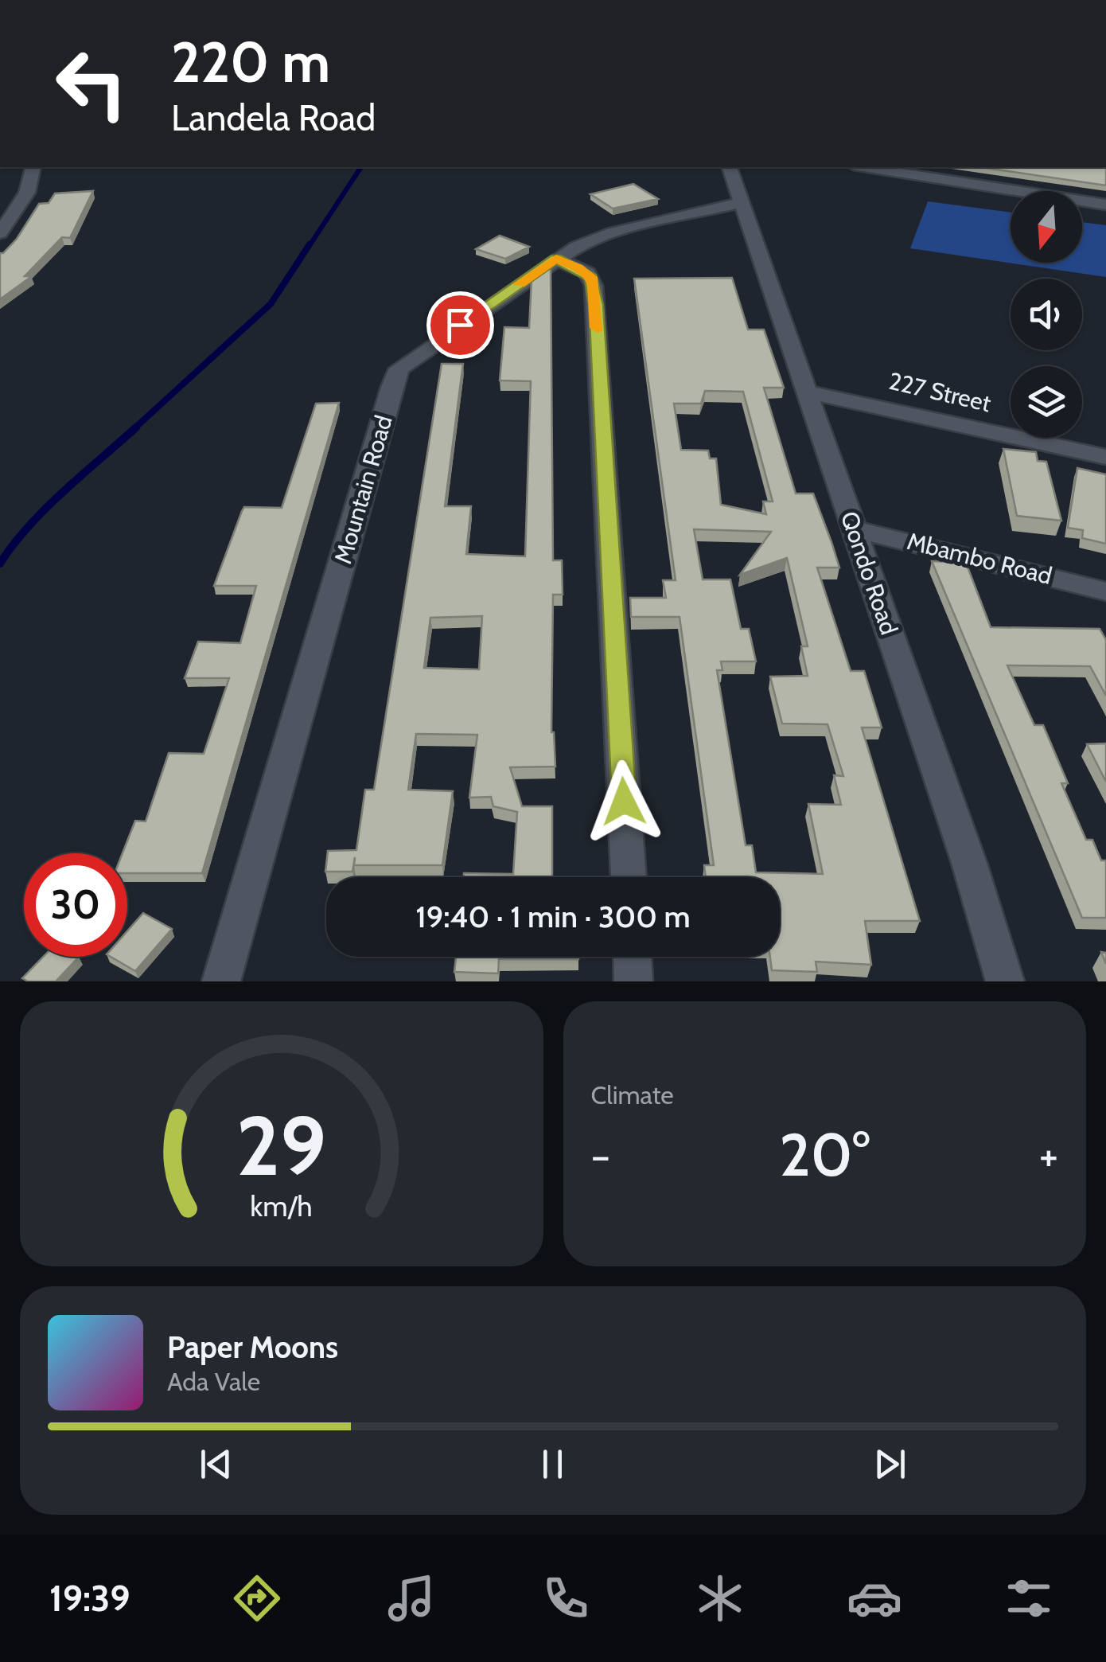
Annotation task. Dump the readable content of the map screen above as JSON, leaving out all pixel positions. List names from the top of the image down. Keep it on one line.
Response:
{"streets":{"street":["227 Street","Mountain Road","Mbambo Road","Qondo Road"]},"crossings":[["227 Street","Qondo Road"],["Mountain Road","Qondo Road"],["Mbambo Road","Qondo Road"]],"north":"bottom","page":{"turn":["220 m","Landela Road"],"limit":"30","trip":"19:40 · 1 min · 300 m","tile":"Climate","heat":["−","20°","+"],"song":["Paper Moons","Ada Vale"],"tabs":"19:39","gauge":["29","km/h"]}}
